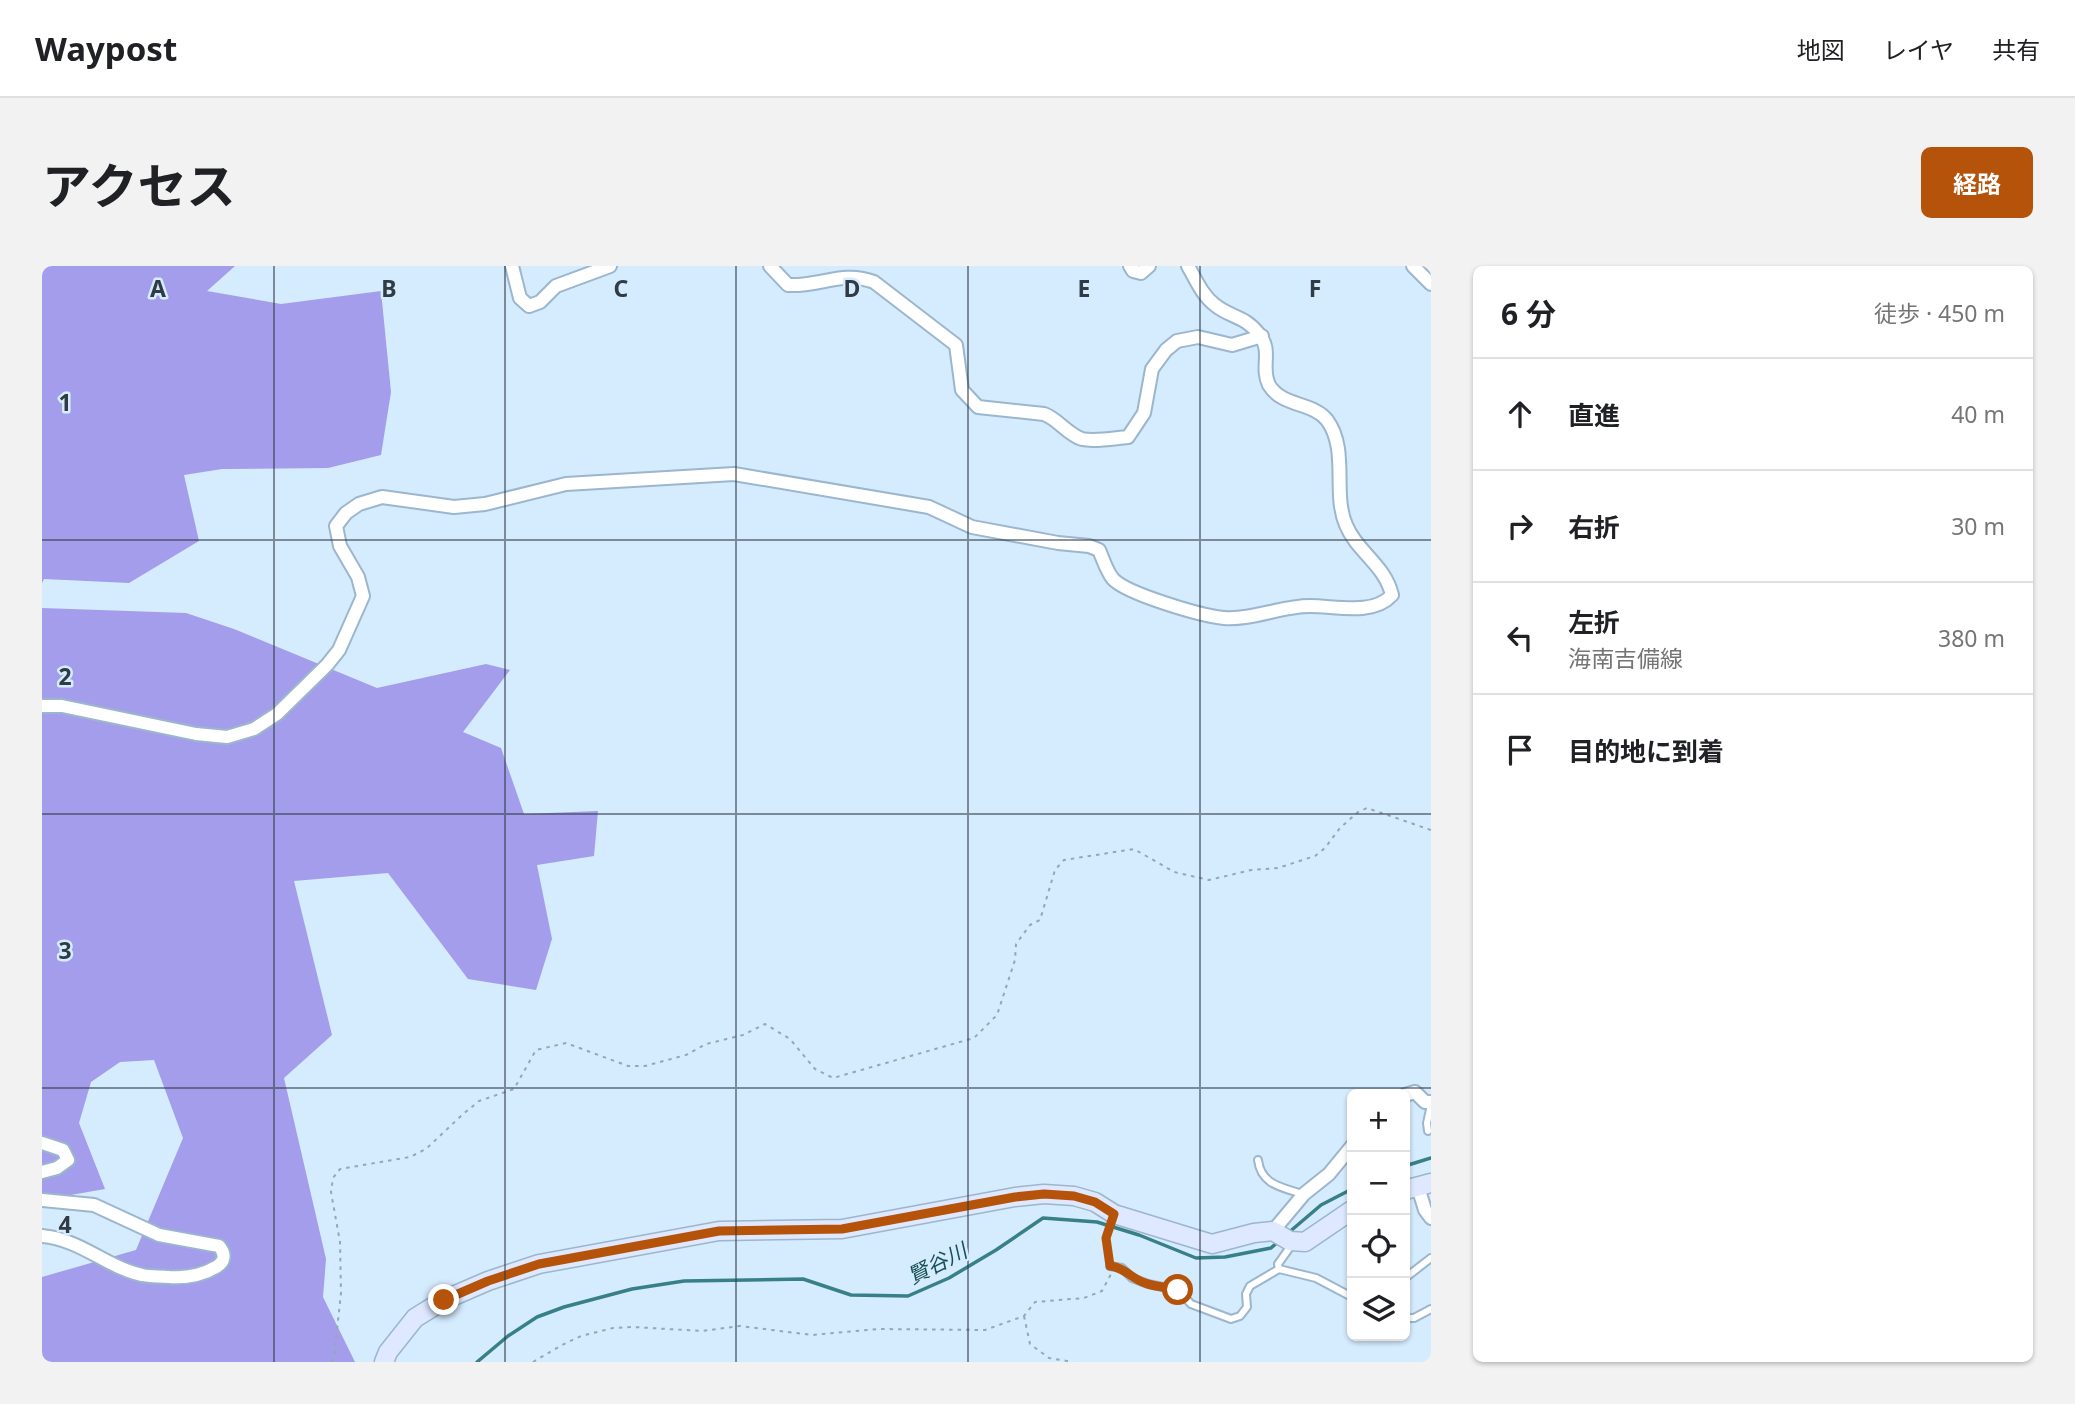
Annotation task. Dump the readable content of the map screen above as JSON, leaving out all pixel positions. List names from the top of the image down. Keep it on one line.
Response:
{"water":["賢谷川"],"page":{"header":"Waypost","nav":["地図","レイヤ","共有"],"title":"アクセス","buttons":"経路","heading":["6 分","徒歩 · 450 m"],"list":[["直進","40 m"],["右折","30 m"],["左折","海南吉備線","380 m"],"目的地に到着"],"map_buttons":["+","−"]},"grid":{"columns":["A","B","C","D","E","F"],"rows":["1","2","3","4"]}}
